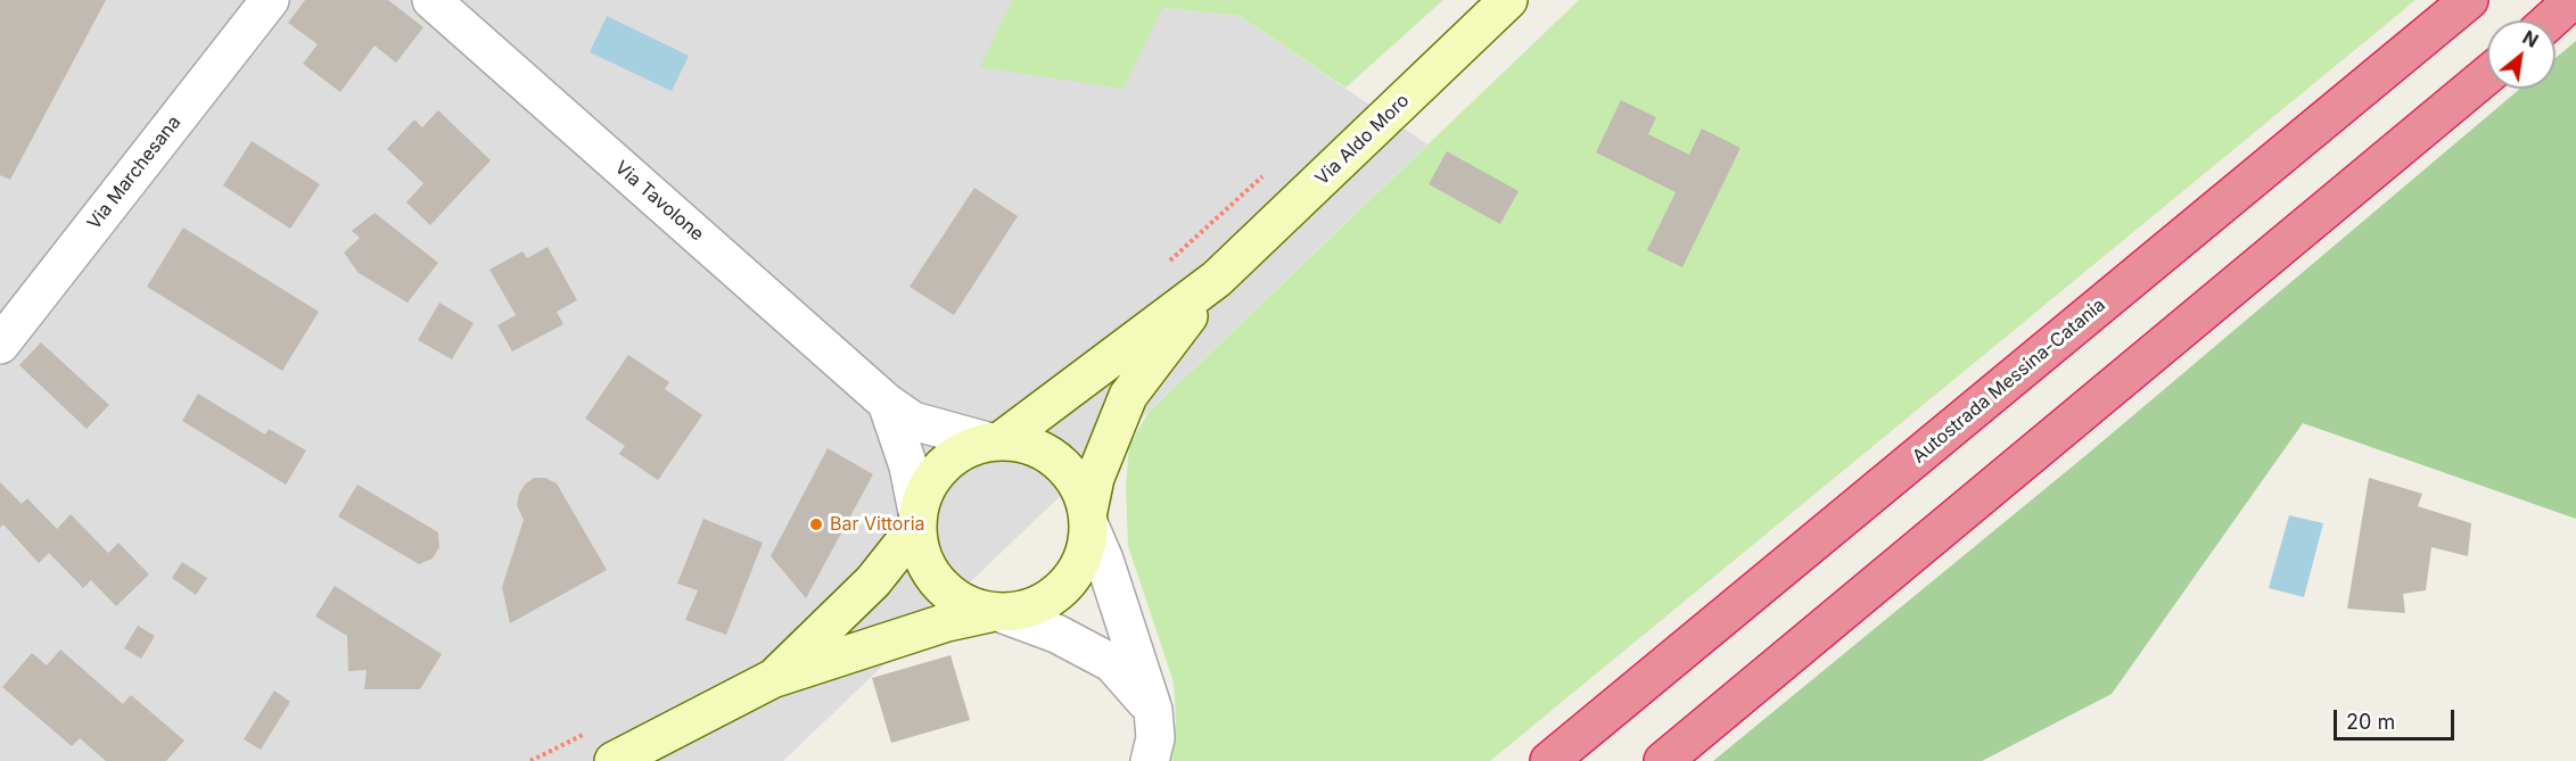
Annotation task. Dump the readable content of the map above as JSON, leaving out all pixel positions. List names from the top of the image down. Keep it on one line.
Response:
{"streets":{"highway":["Autostrada Messina-Catania"],"main road":["Via Aldo Moro"],"street":["Via Marchesana","Via Tavolone"]},"places":["Bar Vittoria"],"scale_bar":"20 m","north":"top right"}
